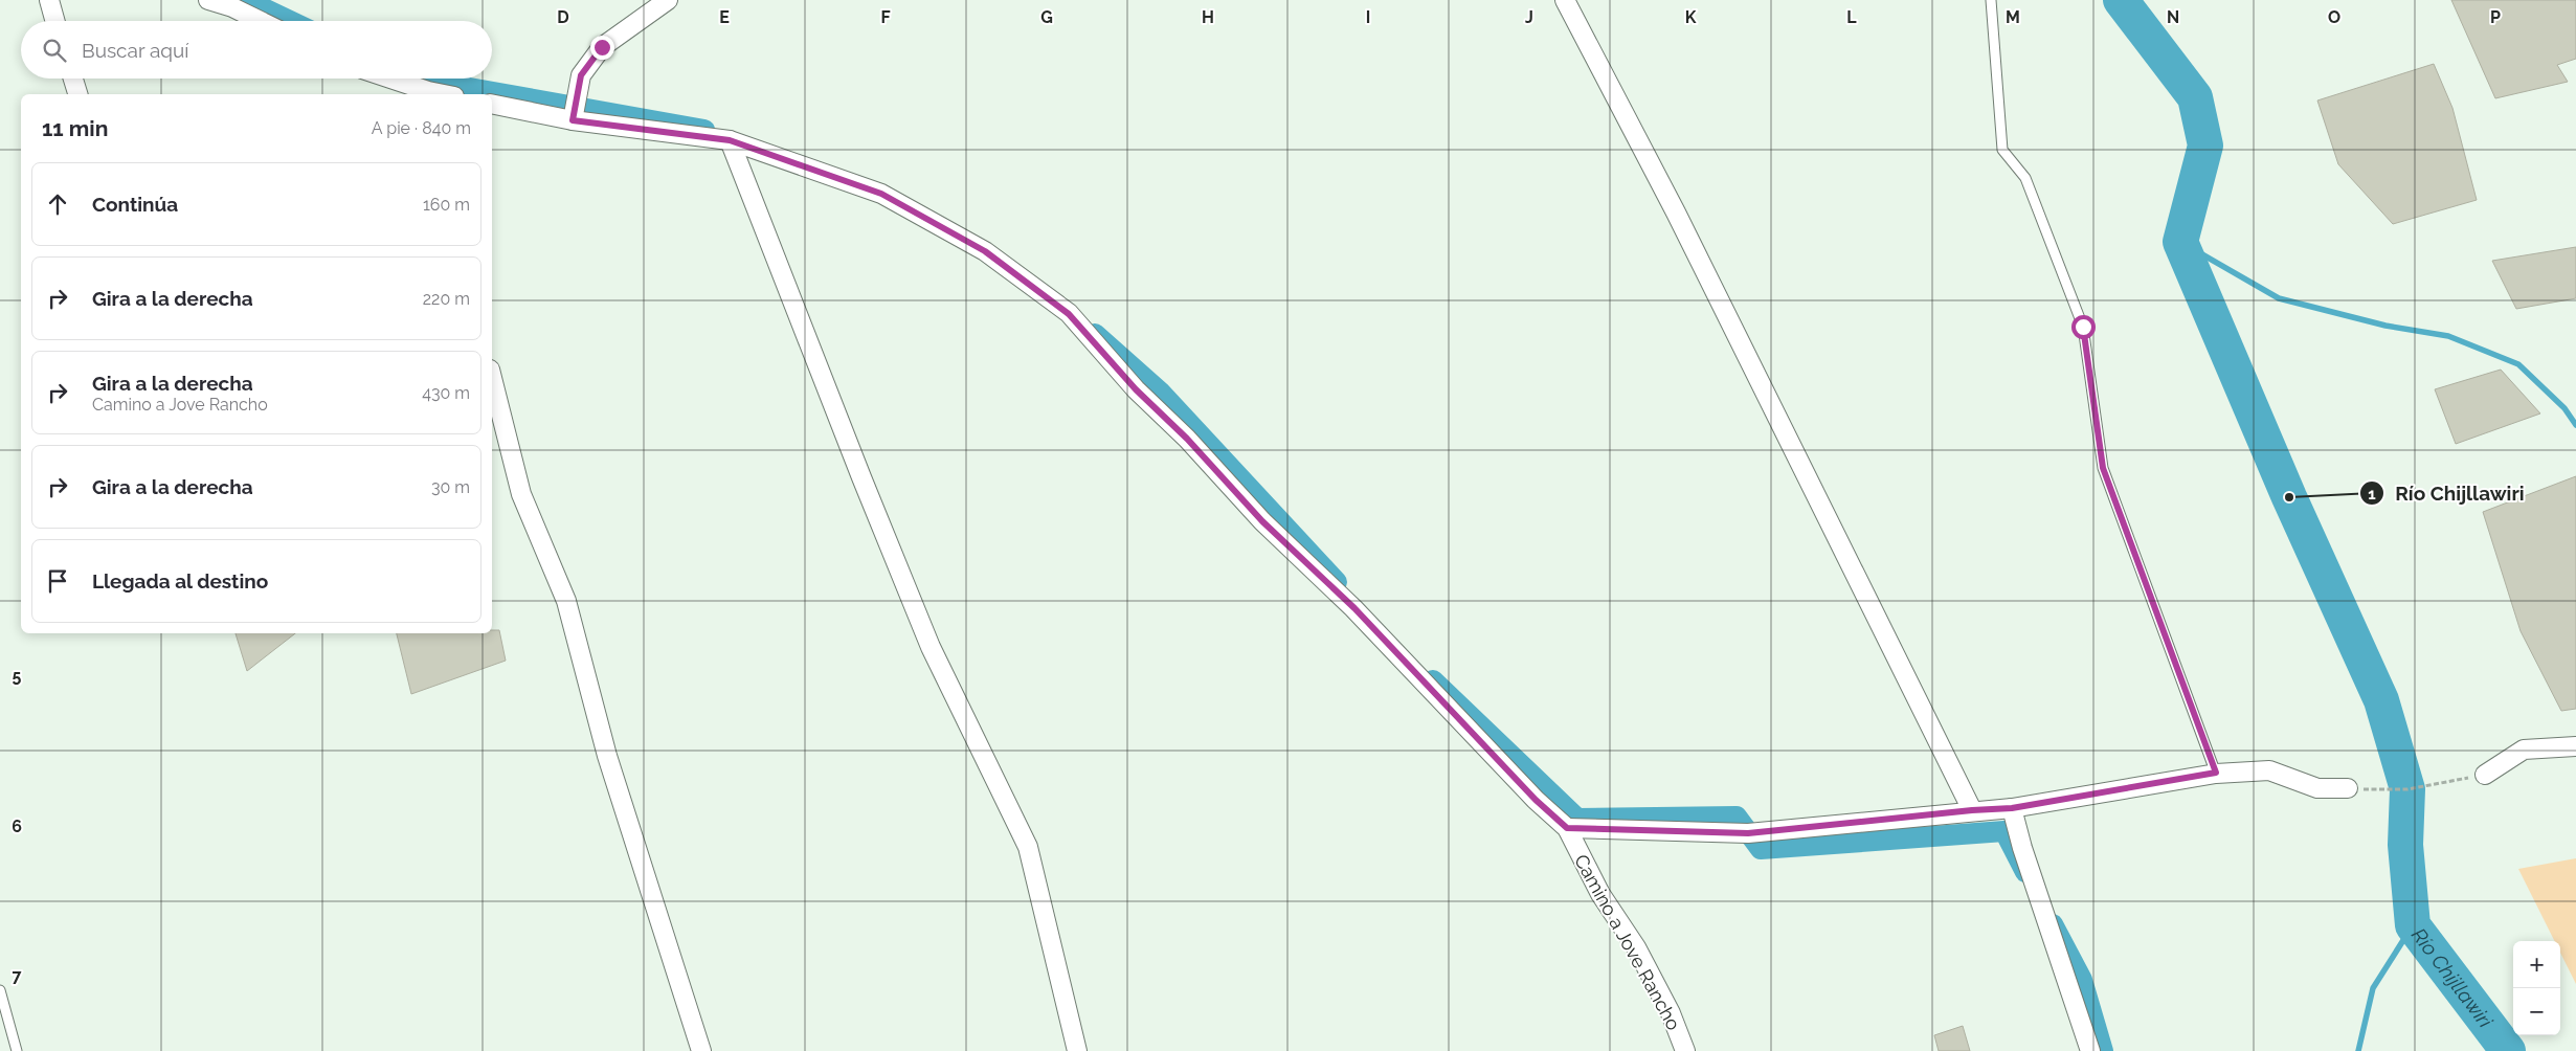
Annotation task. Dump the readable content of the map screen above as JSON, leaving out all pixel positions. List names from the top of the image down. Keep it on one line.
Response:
{"streets":{"street":["Camino a Jove Rancho"]},"water":["Río Chijllawiri"],"places":["Río Chijllawiri"],"page":{"search":"Buscar aquí","heading":["11 min","A pie · 840 m"],"list":[["Continúa","160 m"],["Gira a la derecha","220 m"],["Gira a la derecha","Camino a Jove Rancho","430 m"],["Gira a la derecha","30 m"],"Llegada al destino"],"map_buttons":["+","−"]},"grid":{"columns":["D","E","F","G","H","I","J","K","L","M","N","O","P"],"rows":["5","6","7"]}}
